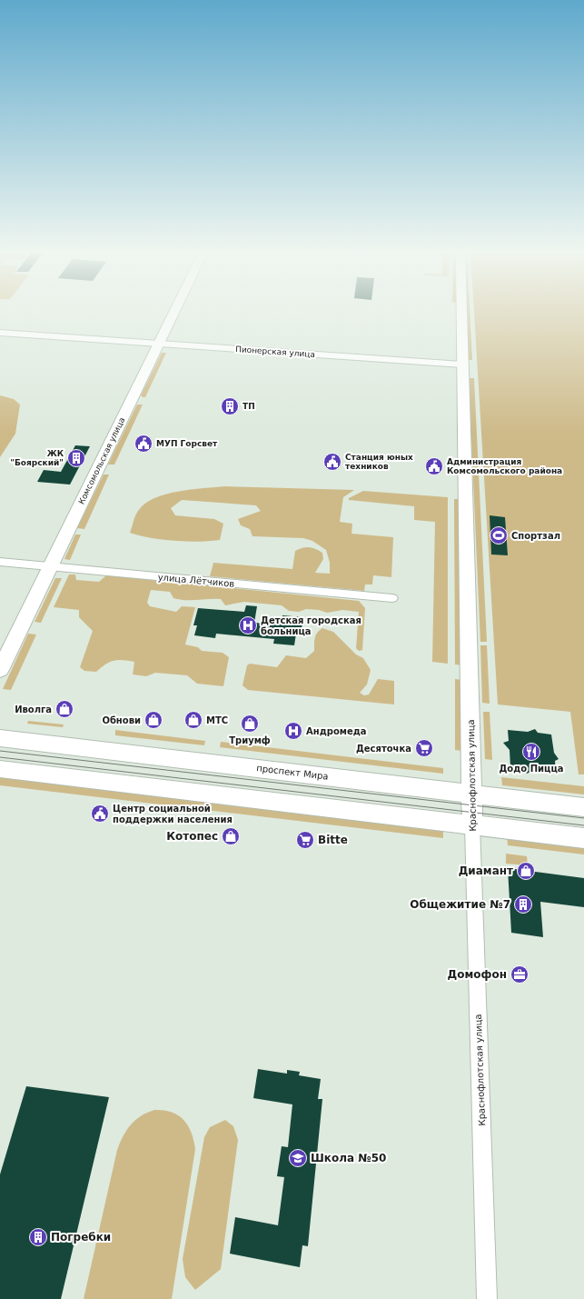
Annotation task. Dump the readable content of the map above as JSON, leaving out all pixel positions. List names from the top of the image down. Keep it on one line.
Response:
{"streets":{"street":["Пионерская улица","Комсомольская улица","улица Лётчиков","проспект Мира","Краснофлотская улица"]},"crossings":[["Пионерская улица","Комсомольская улица"],["Пионерская улица","Краснофлотская улица"],["Комсомольская улица","улица Лётчиков"],["проспект Мира","Краснофлотская улица"]],"places":{"building":["ТП","ЖК \"Боярский\"","Общежитие №7","Погребки"],"public building":["МУП Горсвет","Станция юных техников","Администрация Комсомольского района","Центр социальной поддержки населения"],"sports":["Спортзал"],"hospital":["Детская городская больница","Андромеда"],"shop":["Иволга","Обнови","МТС","Триумф","Котопес","Диамант"],"supermarket":["Десяточка","Bitte"],"restaurant":["Додо Пицца"],"office":["Домофон"],"school or university":["Школа №50"]}}
